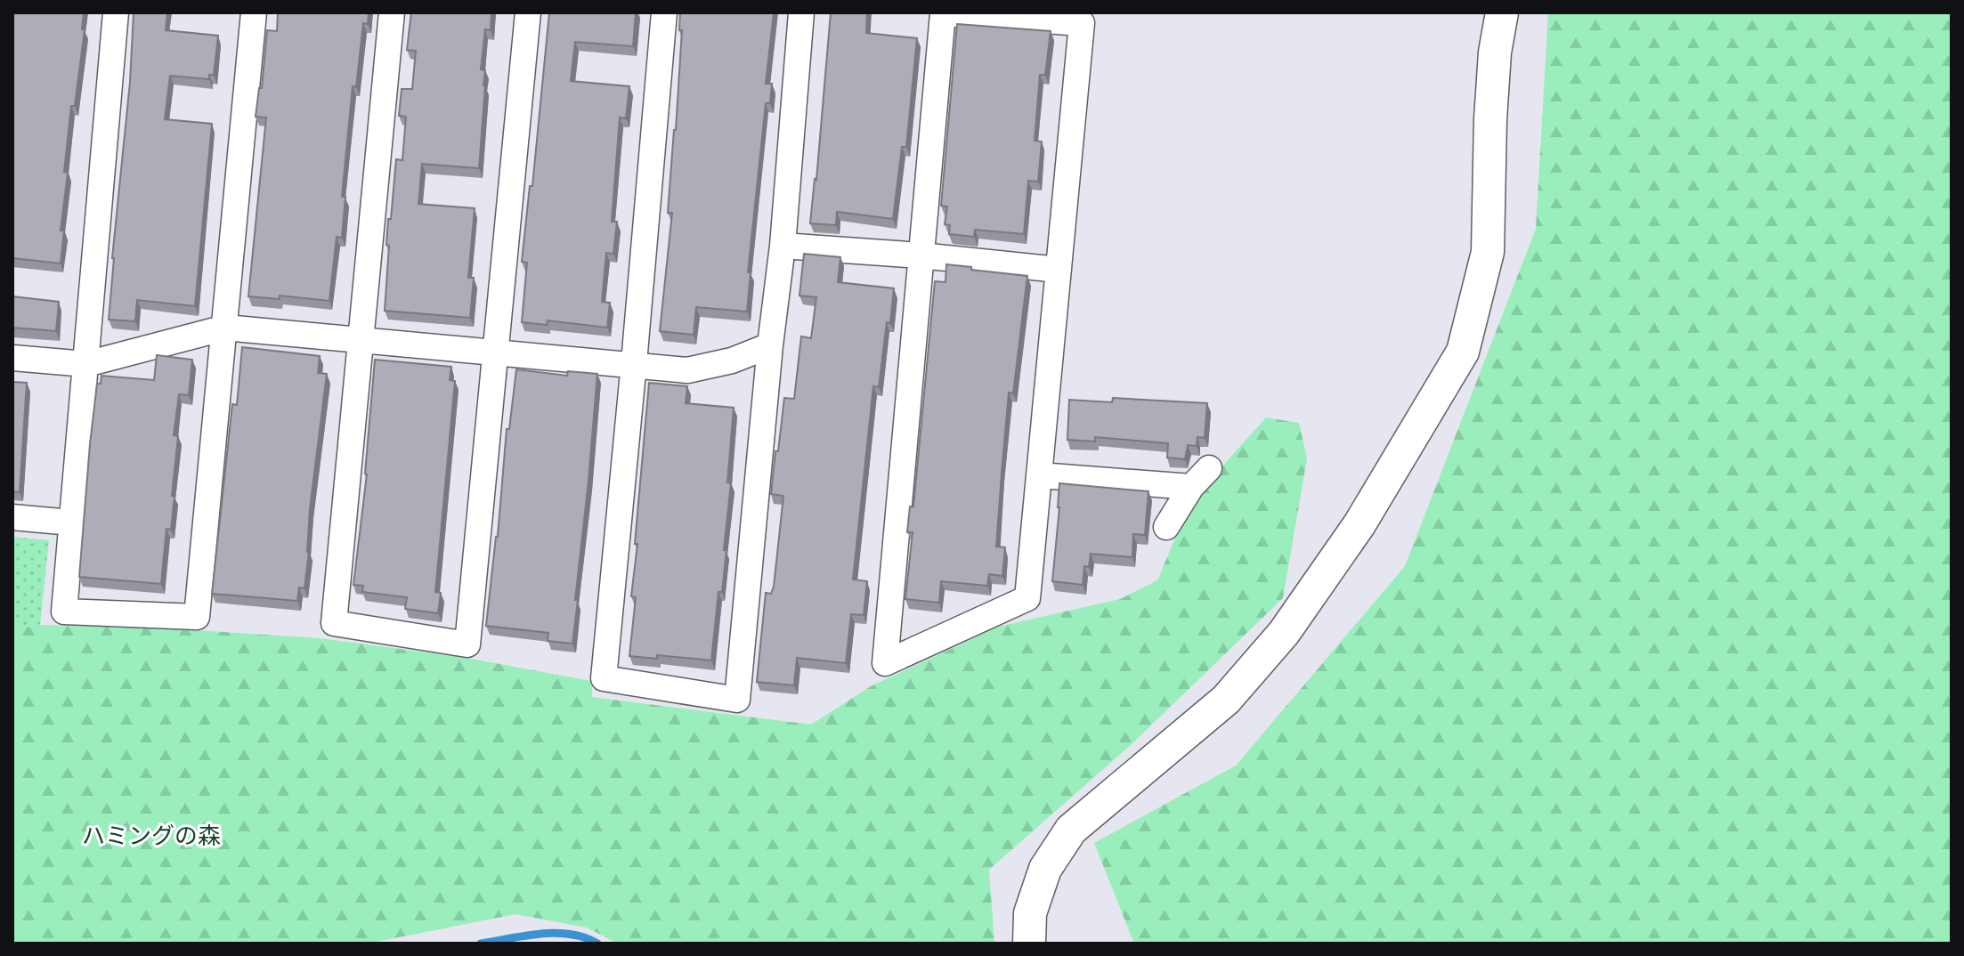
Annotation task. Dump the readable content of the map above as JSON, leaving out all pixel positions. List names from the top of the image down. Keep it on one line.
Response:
{"parks":["ハミングの森"]}
